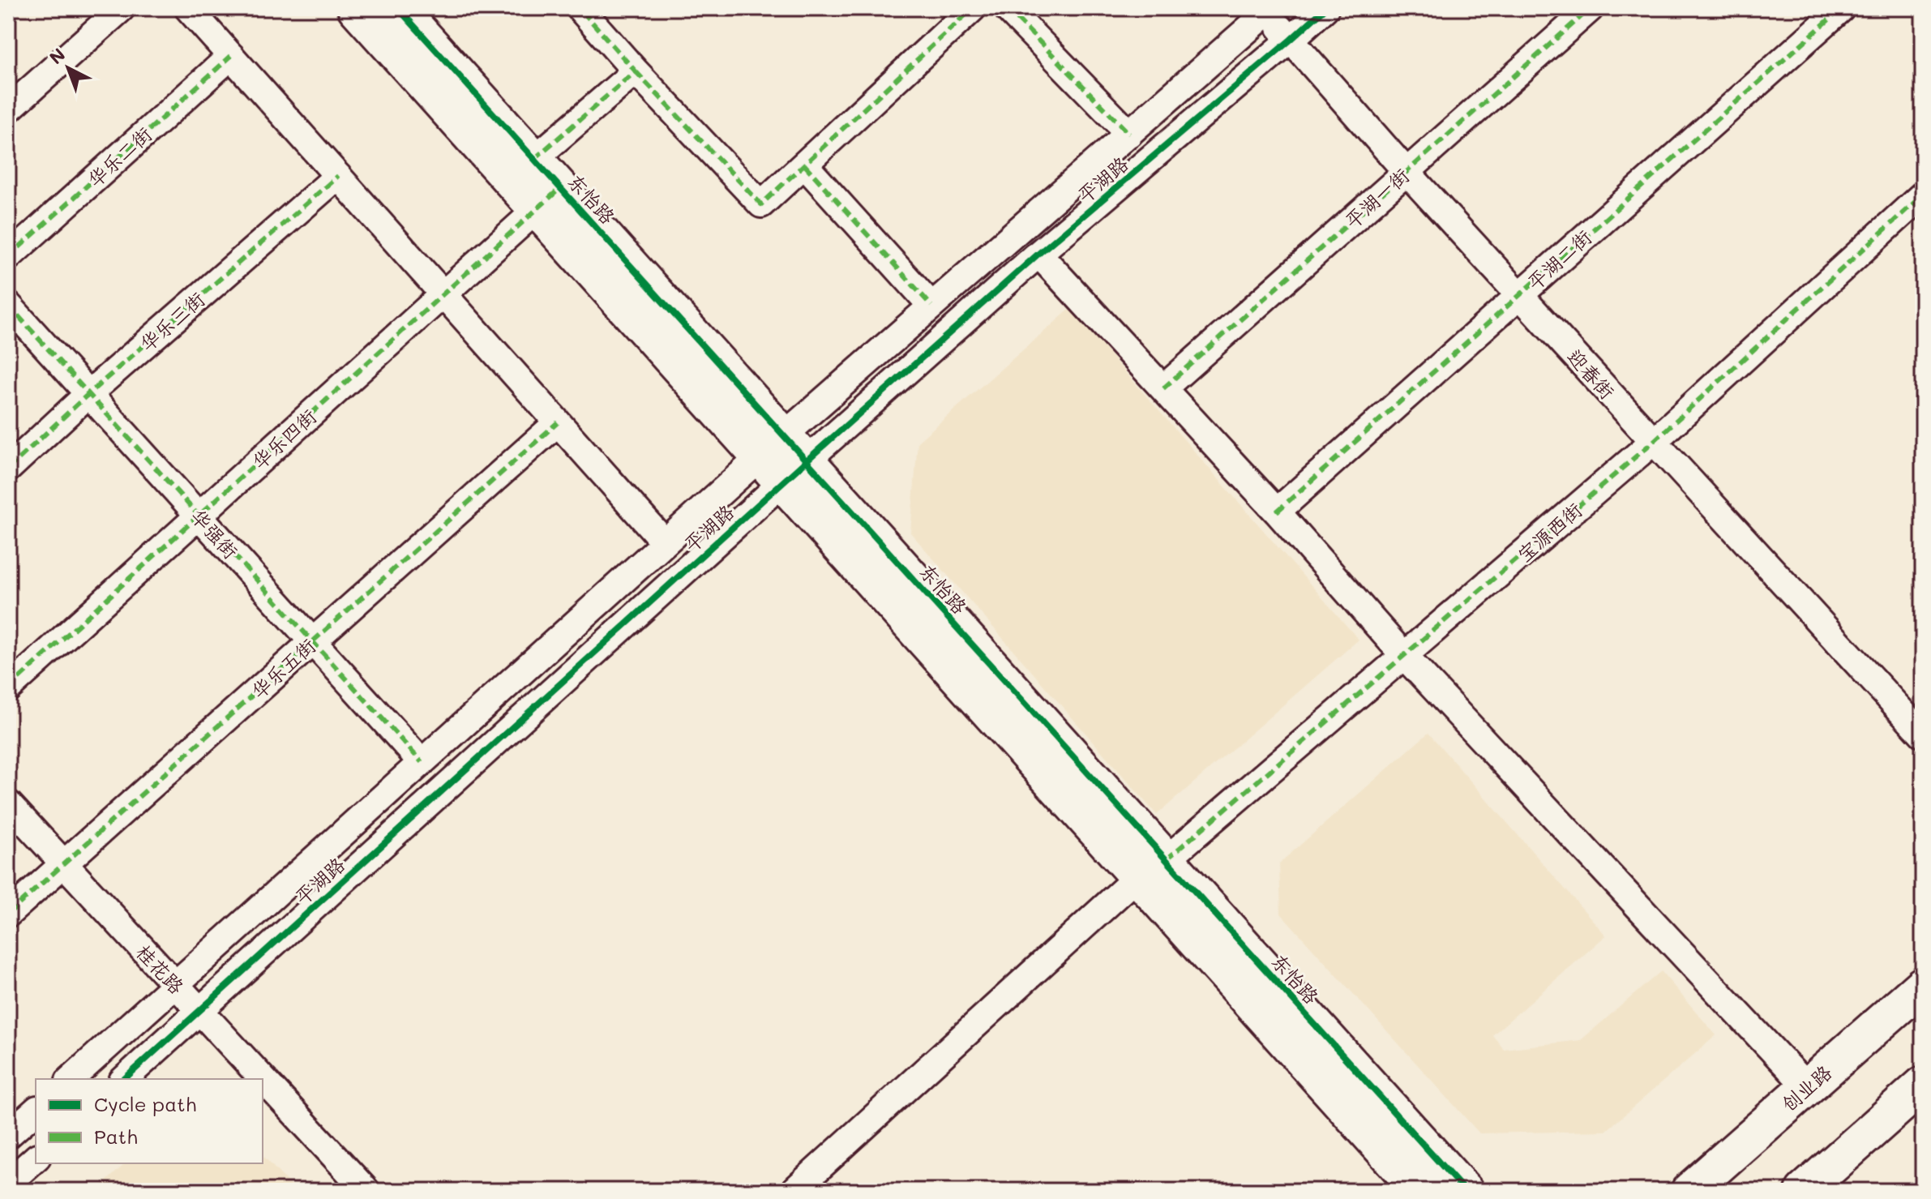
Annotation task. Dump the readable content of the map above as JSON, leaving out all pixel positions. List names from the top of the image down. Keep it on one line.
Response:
{"streets":{"street":["华乐二街","平湖路","平湖一街","东怡路","平湖二街","华乐三街","迎春街","华乐四街","宝源西街","华强街","华乐五街","桂花路","创业路"]},"crossings":[["平湖路","东怡路"],["平湖路","迎春街"],["平湖路","华强街"],["平湖路","桂花路"],["平湖一街","迎春街"],["东怡路","华乐四街"],["东怡路","宝源西街"],["平湖二街","迎春街"],["华乐三街","华强街"],["迎春街","宝源西街"],["华乐四街","华强街"],["华强街","华乐五街"],["华乐五街","桂花路"]],"legend":["Cycle path","Path"],"north":"top left"}
